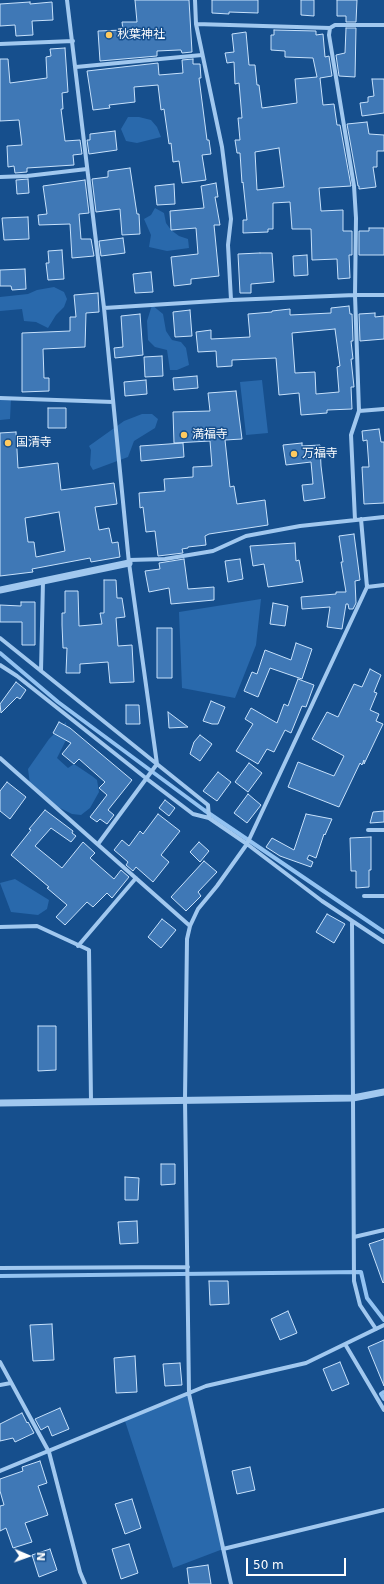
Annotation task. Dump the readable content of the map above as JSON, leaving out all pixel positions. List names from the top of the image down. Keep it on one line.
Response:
{"places":["秋葉神社","満福寺","国清寺","万福寺"],"scale_bar":"50 m","north":"right"}
